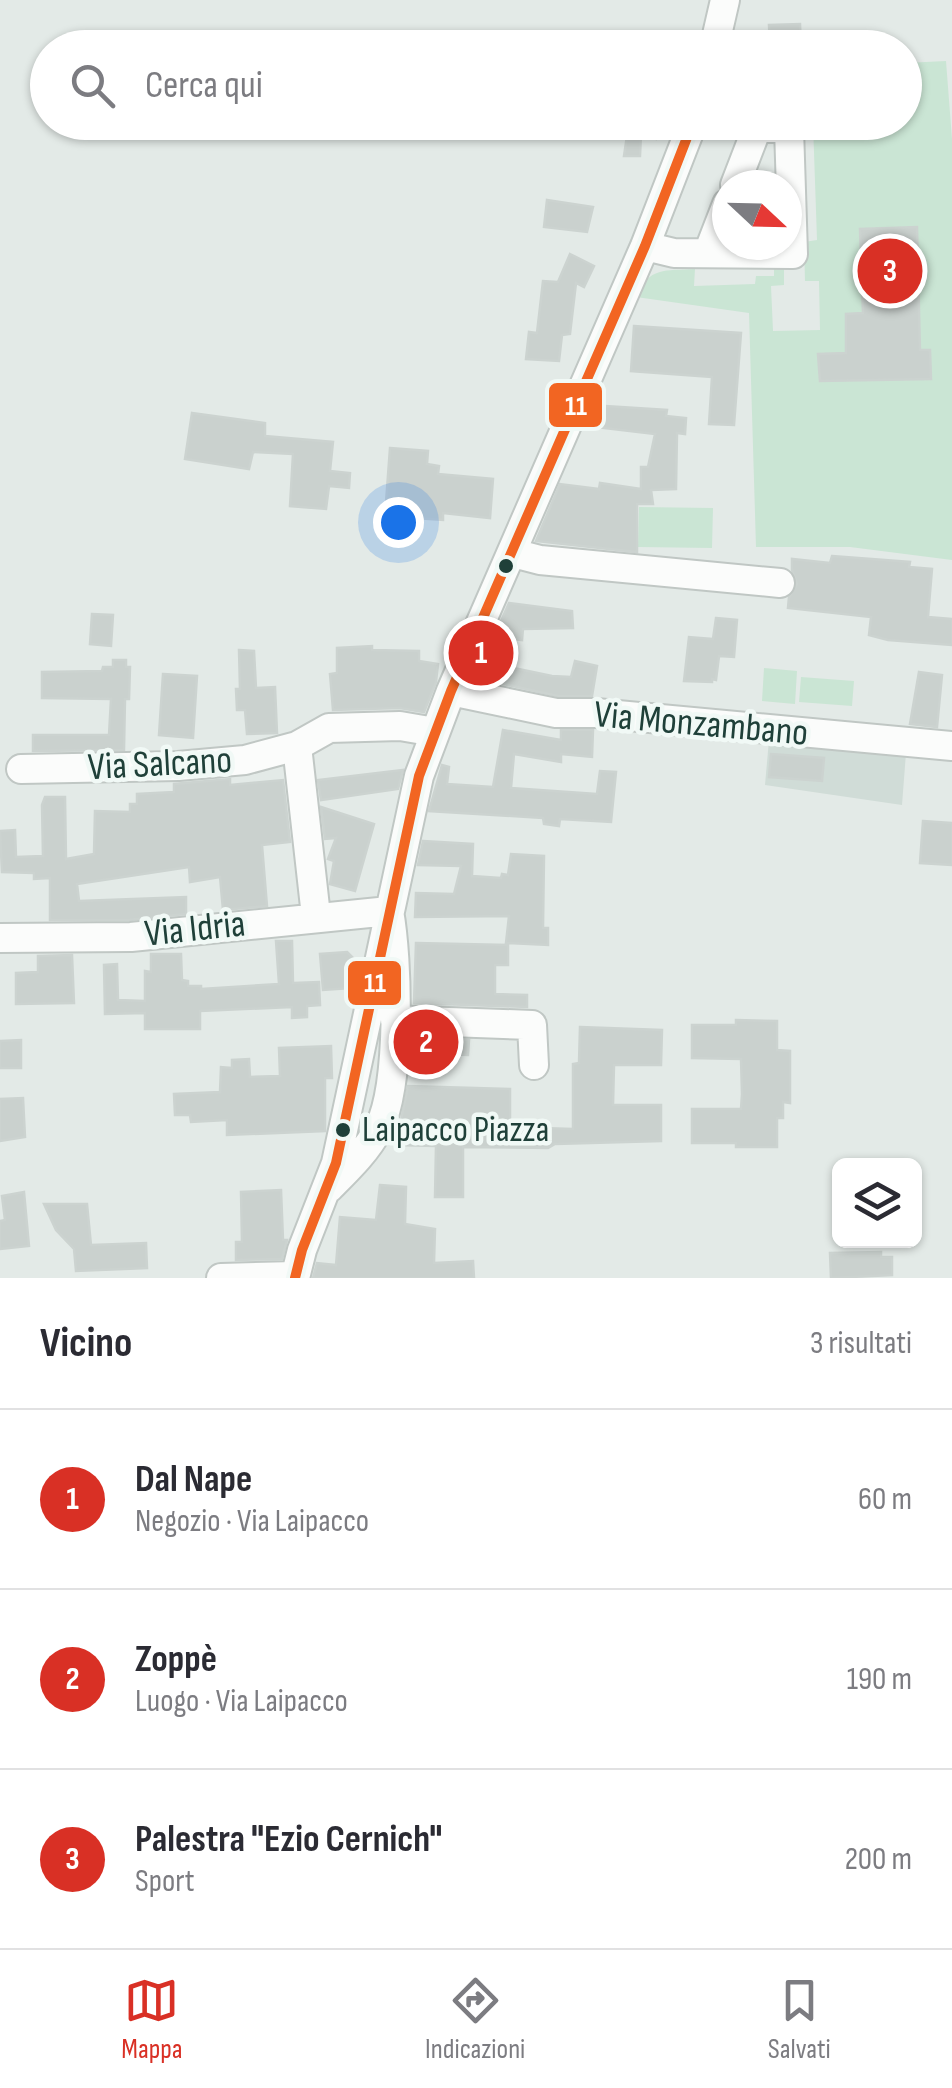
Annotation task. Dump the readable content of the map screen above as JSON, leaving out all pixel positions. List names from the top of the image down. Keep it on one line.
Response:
{"streets":{"street":["Via Monzambano","Via Salcano","Via Idria"]},"places":["Laipacco Piazza"],"lines":["transit line 11"],"north":"right","page":{"search":"Cerca qui","pins":["3","1","2"],"heading":["Vicino","3 risultati"],"list":[{"mark":"1","name":"Dal Nape","note":"Negozio · Via Laipacco","value":"60 m"},{"mark":"2","name":"Zoppè","note":"Luogo · Via Laipacco","value":"190 m"},{"mark":"3","name":"Palestra \"Ezio Cernich\"","note":"Sport","value":"200 m"}],"nav":["Mappa","Indicazioni","Salvati"]}}
